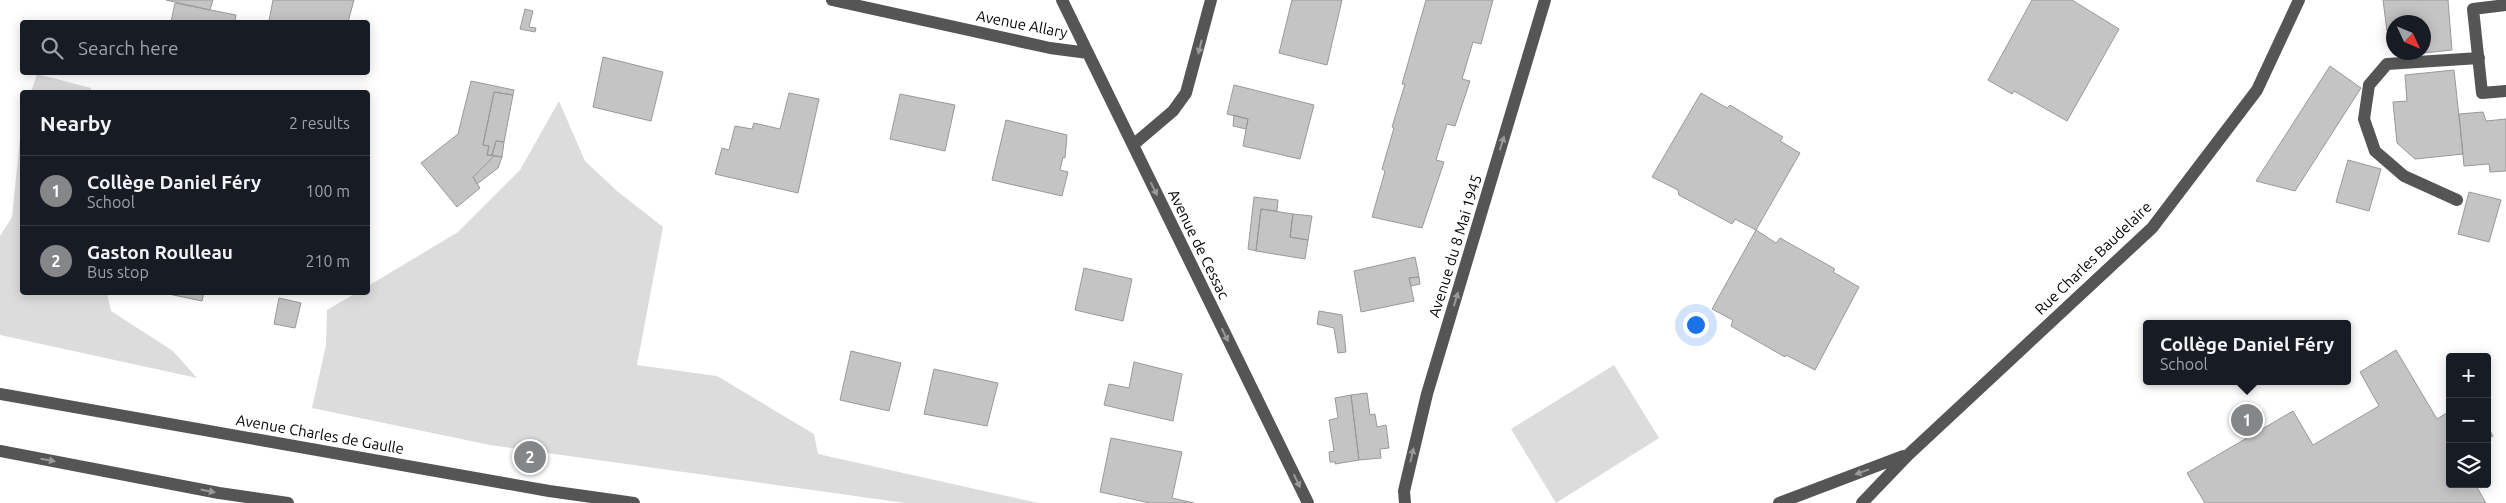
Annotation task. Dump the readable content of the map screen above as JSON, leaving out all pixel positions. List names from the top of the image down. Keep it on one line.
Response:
{"streets":{"street":["Avenue Allary","Avenue de Cessac","Avenue du 8 Mai 1945","Rue Charles Baudelaire","Avenue Charles de Gaulle"]},"crossings":[["Avenue Allary","Avenue de Cessac"]],"one_way":["Avenue de Cessac","Avenue du 8 Mai 1945"],"north":"bottom right","page":{"search":"Search here","heading":["Nearby","2 results"],"list":[{"mark":"1","name":"Collège Daniel Féry","note":"School","value":"100 m"},{"mark":"2","name":"Gaston Roulleau","note":"Bus stop","value":"210 m"}],"popup":["Collège Daniel Féry","School"],"map_buttons":["+","−"],"pins":["1","2"]}}
